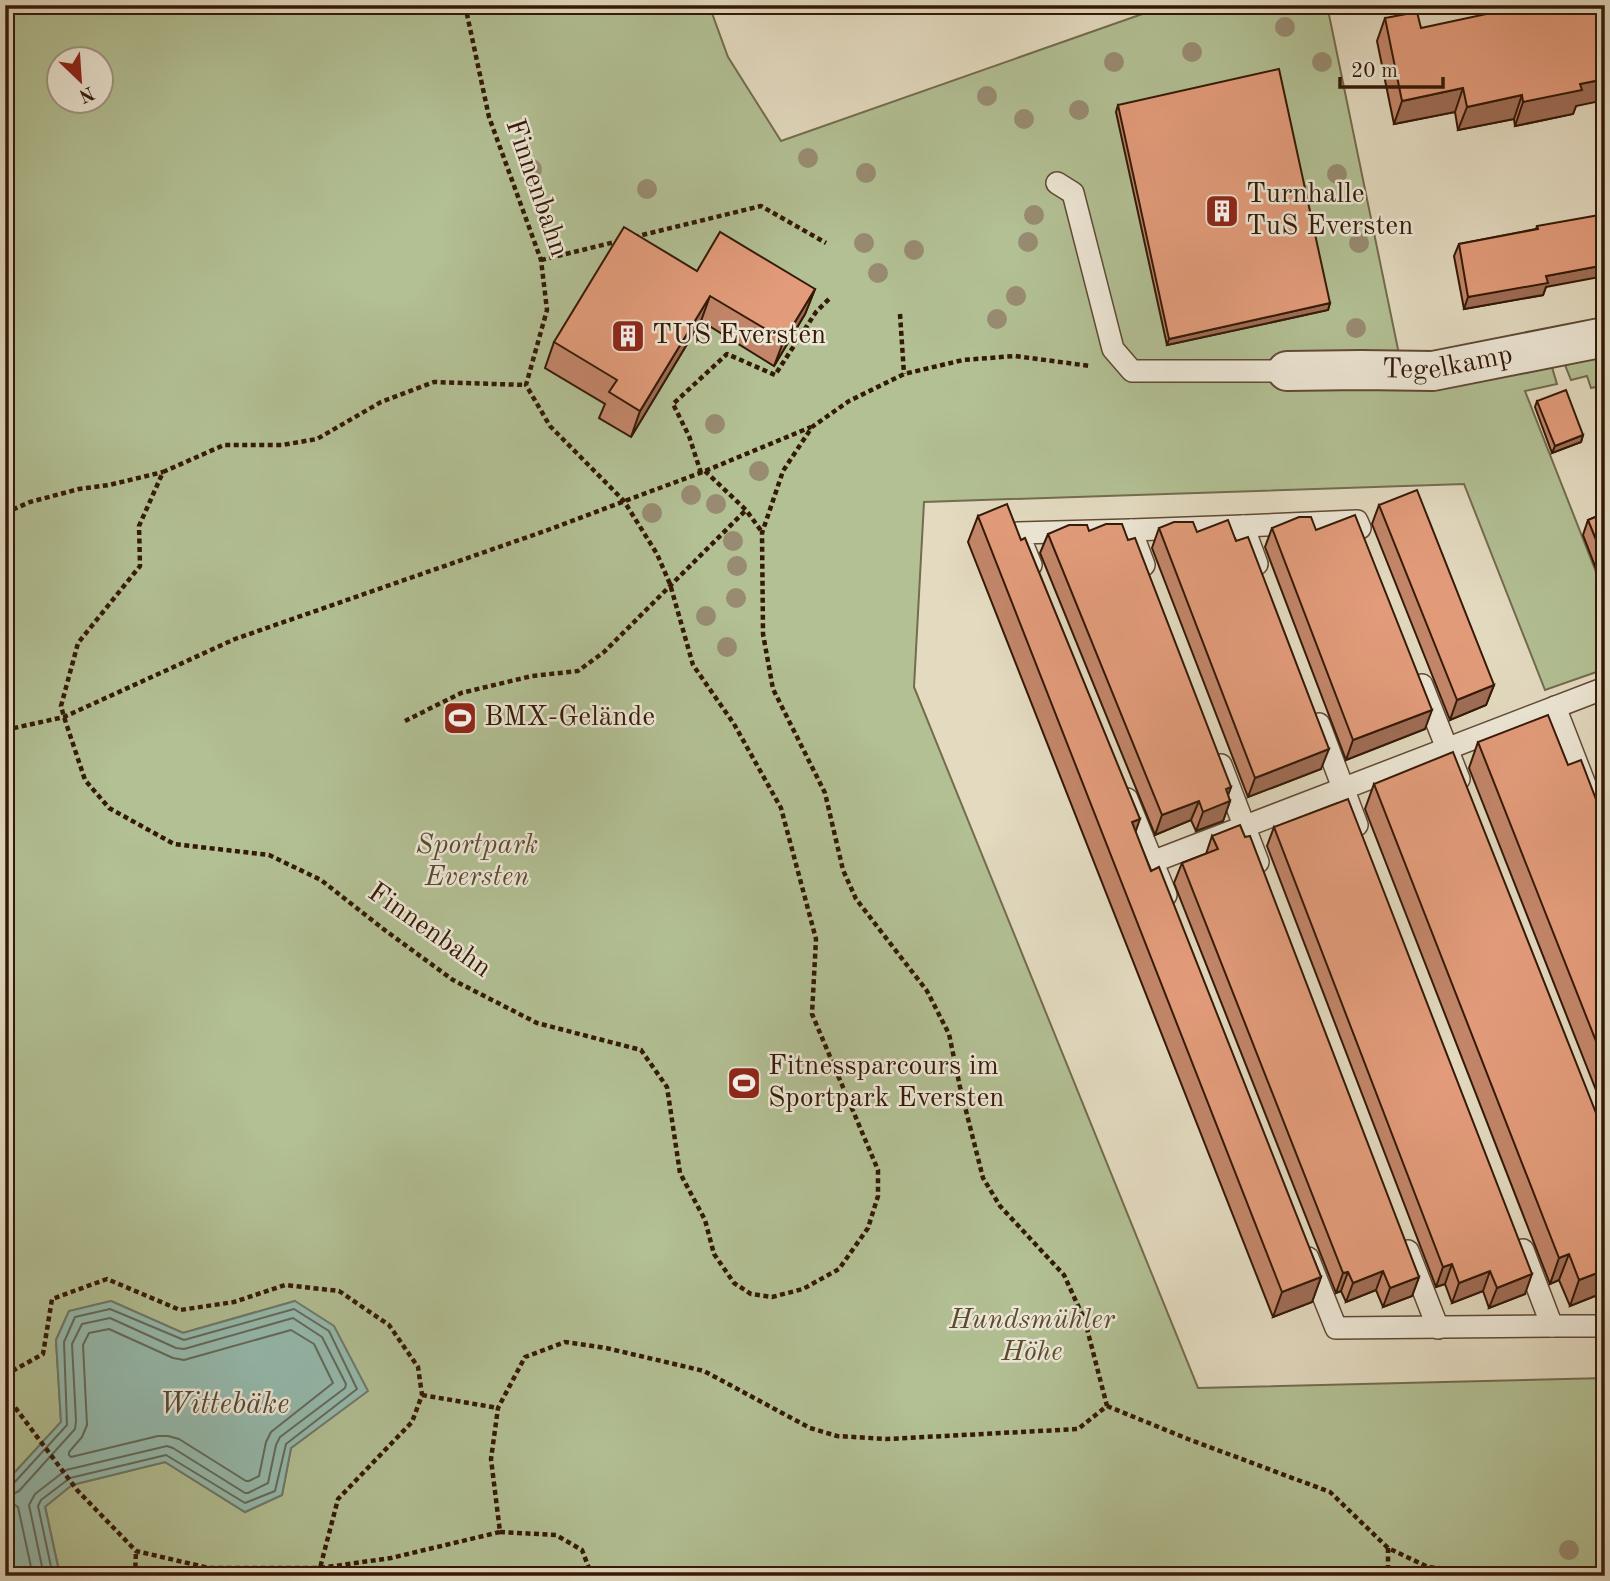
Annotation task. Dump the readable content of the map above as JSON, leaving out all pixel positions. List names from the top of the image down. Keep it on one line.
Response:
{"streets":{"street":["Tegelkamp"],"path":["Finnenbahn"]},"water":["Wittebäke"],"parks":["Sportpark Eversten","Hundsmühler Höhe"],"places":{"building":["Turnhalle TuS Eversten","TUS Eversten"],"sports":["BMX-Gelände","Fitnessparcours im Sportpark Eversten"]},"scale_bar":"20 m","north":"bottom right"}
